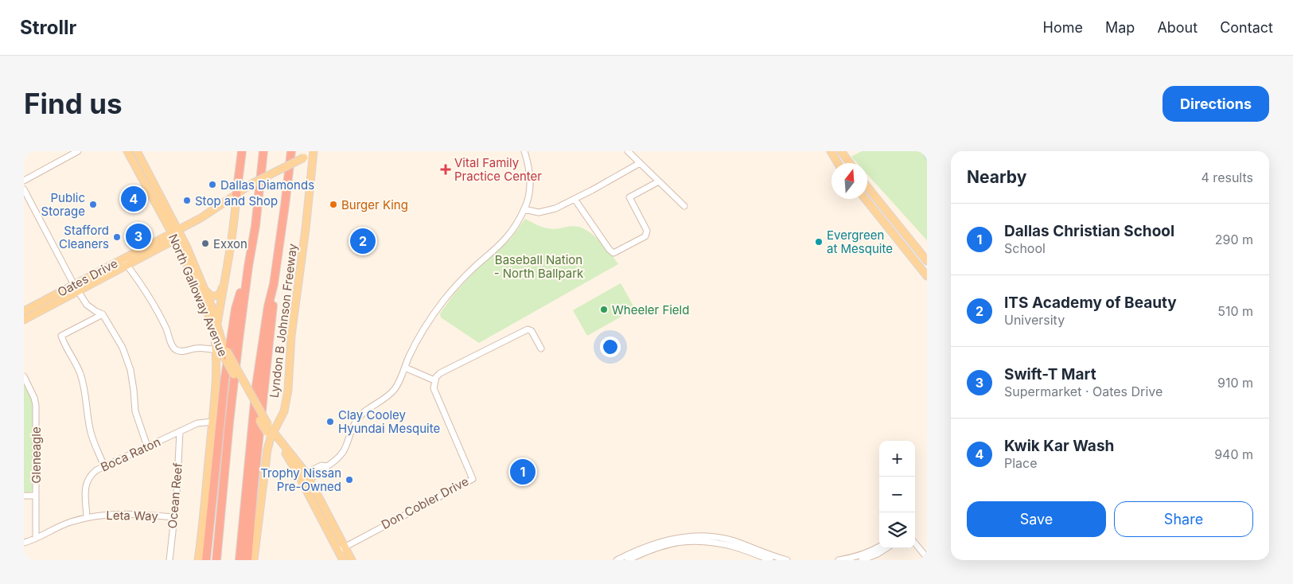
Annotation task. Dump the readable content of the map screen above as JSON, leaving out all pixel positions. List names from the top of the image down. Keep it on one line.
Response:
{"streets":{"highway":["Lyndon B Johnson Freeway"],"main road":["Oates Drive","North Galloway Avenue"],"street":["Boca Raton","Gleneagle","Ocean Reef","Don Cobler Drive","Leta Way"]},"crossings":[["Oates Drive","North Galloway Avenue"],["Oates Drive","Lyndon B Johnson Freeway"],["North Galloway Avenue","Lyndon B Johnson Freeway"],["North Galloway Avenue","Don Cobler Drive"],["Boca Raton","Ocean Reef"],["Boca Raton","Leta Way"],["Gleneagle","Leta Way"],["Ocean Reef","Leta Way"]],"parks":["Baseball Nation - North Ballpark"],"places":{"health":["Vital Family Practice Center"],"other":["Dallas Diamonds","Stop and Shop","Public Storage","Burger King","Stafford Cleaners","Evergreen at Mesquite","Exxon","Wheeler Field","Clay Cooley Hyundai Mesquite","Trophy Nissan Pre-Owned"]},"north":"top","page":{"header":"Strollr","nav":["Home","Map","About","Contact"],"buttons":["Directions",["Save","Share"]],"title":"Find us","heading":["Nearby","4 results"],"pins":["4","3","2","1"],"list":[{"mark":"1","name":"Dallas Christian School","note":"School","value":"290 m"},{"mark":"2","name":"ITS Academy of Beauty","note":"University","value":"510 m"},{"mark":"3","name":"Swift-T Mart","note":"Supermarket · Oates Drive","value":"910 m"},{"mark":"4","name":"Kwik Kar Wash","note":"Place","value":"940 m"}],"map_buttons":["+","−"]}}
